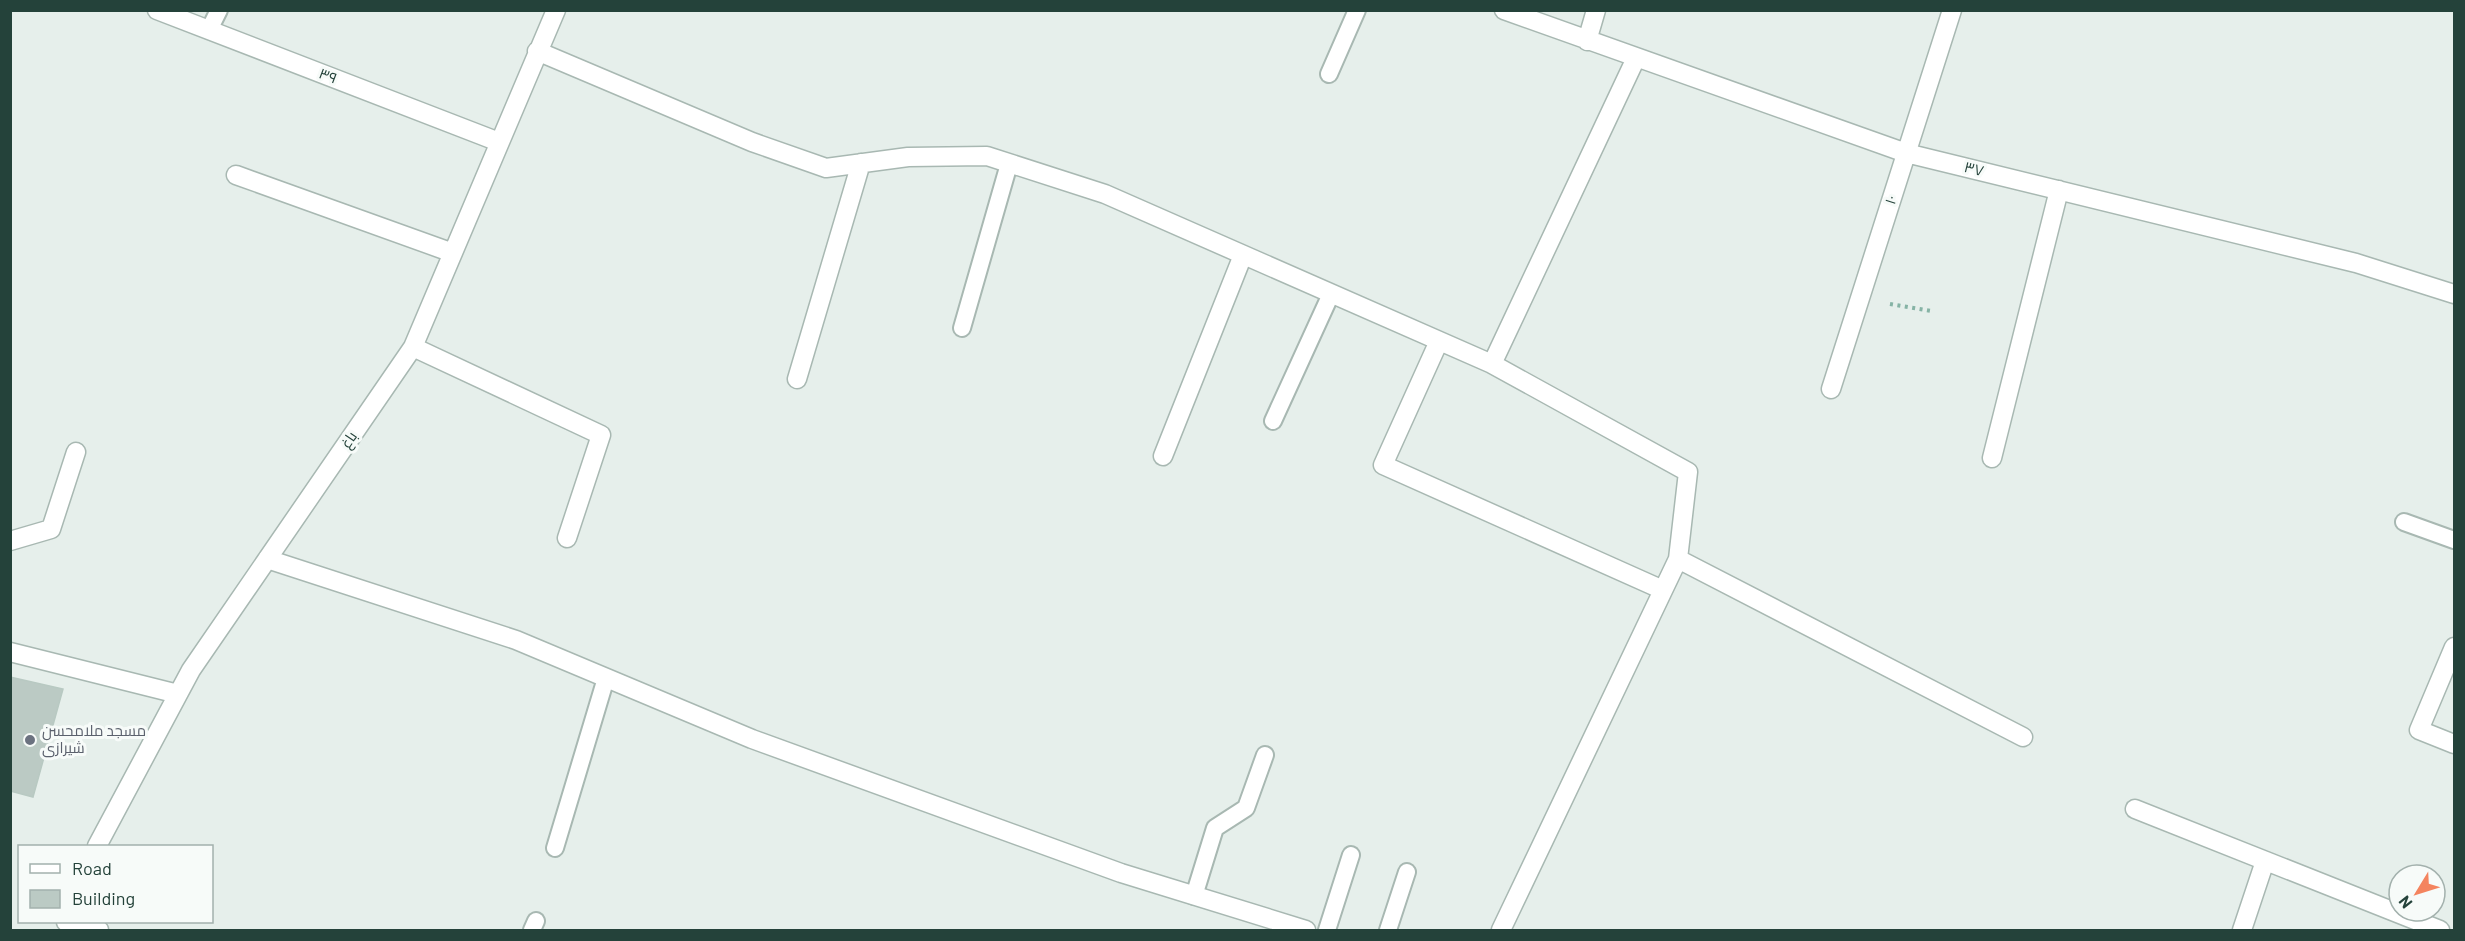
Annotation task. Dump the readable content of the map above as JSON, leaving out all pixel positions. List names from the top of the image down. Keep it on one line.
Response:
{"streets":{"street":["۳۹","۳۷","۱۰","باغ"]},"crossings":[["۳۹","باغ"],["۳۷","۱۰"]],"places":["مسجد ملامحسن شیرازی"],"legend":["Road","Building"],"north":"bottom left"}
